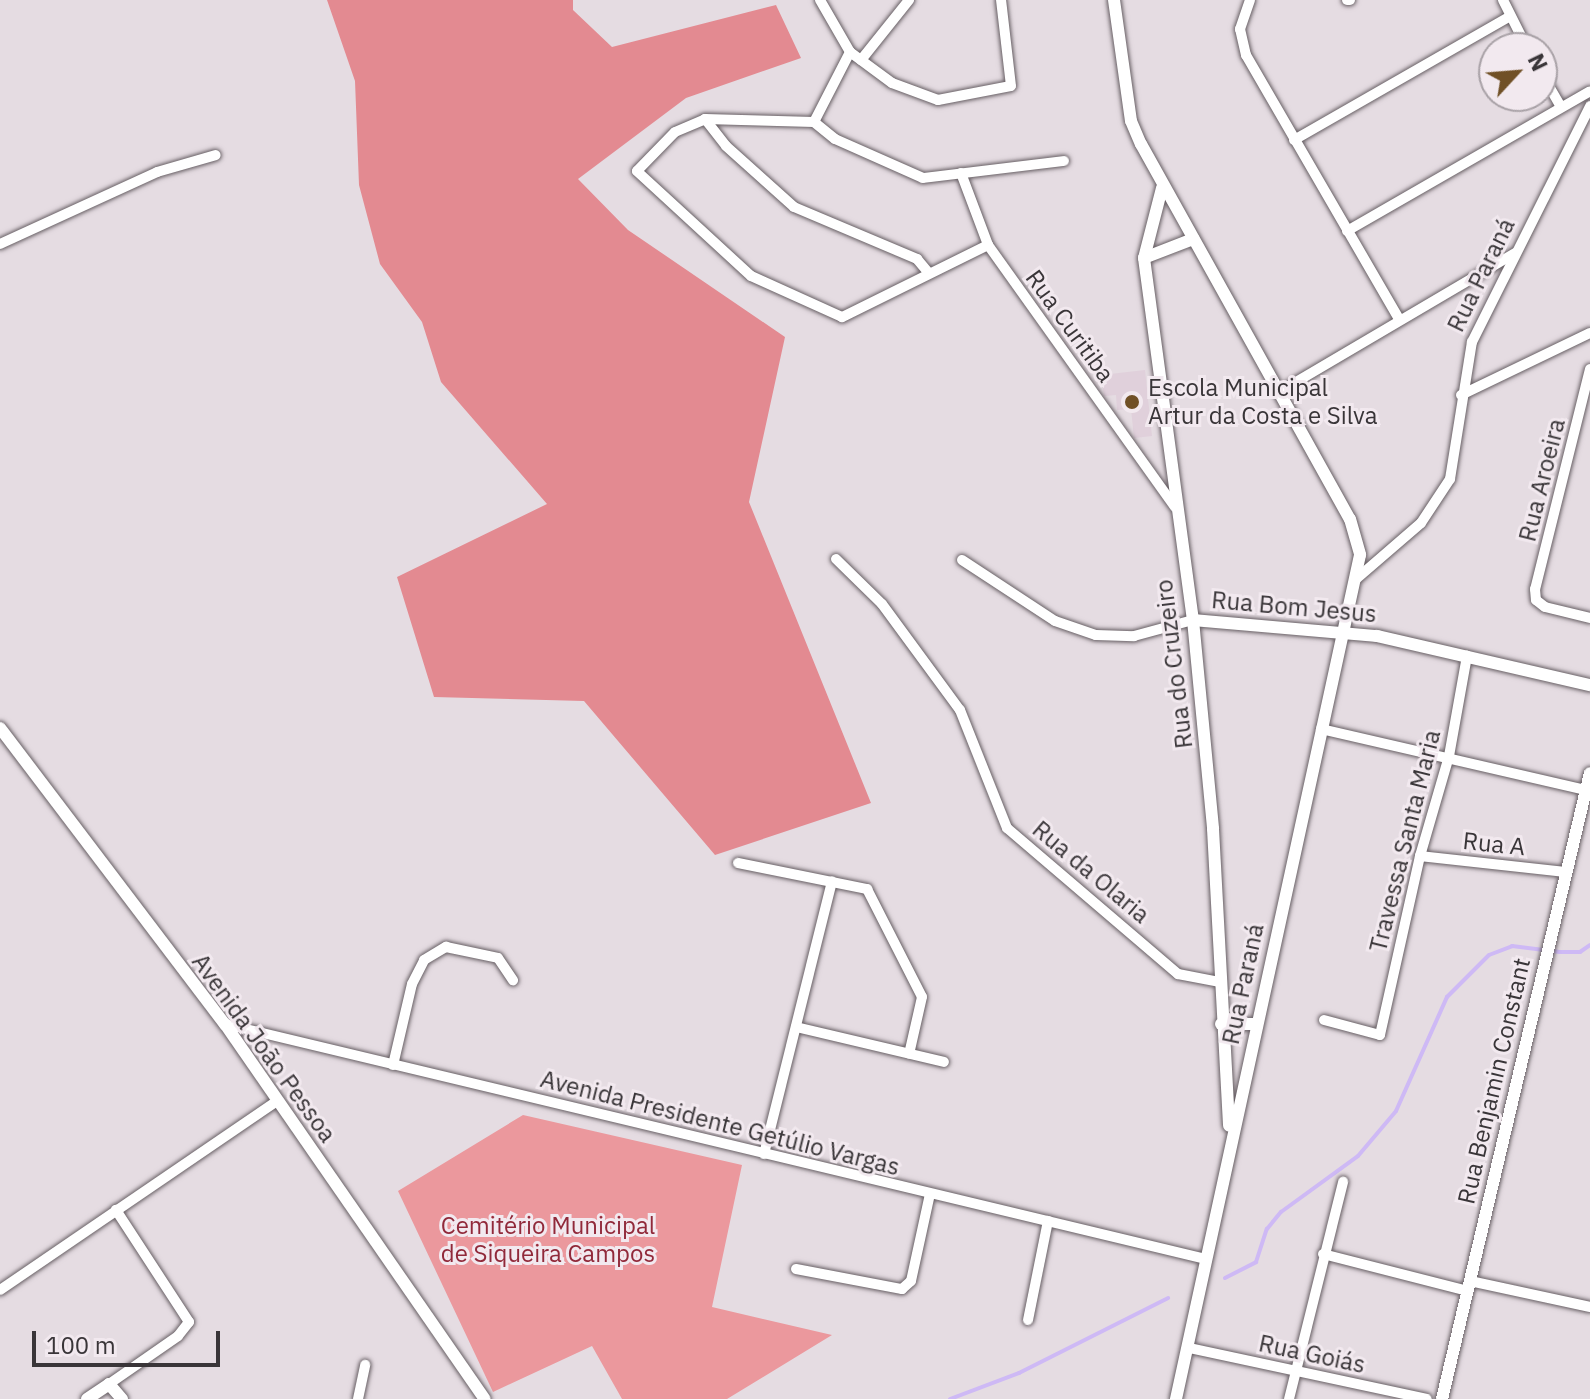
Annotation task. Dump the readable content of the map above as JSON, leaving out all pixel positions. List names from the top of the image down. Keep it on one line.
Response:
{"streets":{"street":["Rua Paraná","Rua Curitiba","Rua Aroeira","Rua Bom Jesus","Rua do Cruzeiro","Travessa Santa Maria","Rua A","Rua da Olaria","Avenida João Pessoa","Rua Benjamin Constant","Avenida Presidente Getúlio Vargas","Rua Goiás"]},"crossings":[["Rua Paraná","Rua Bom Jesus"],["Rua Paraná","Rua do Cruzeiro"],["Rua Paraná","Avenida Presidente Getúlio Vargas"],["Rua Paraná","Rua Goiás"],["Rua Curitiba","Rua do Cruzeiro"],["Rua Bom Jesus","Rua do Cruzeiro"],["Rua Bom Jesus","Travessa Santa Maria"],["Rua do Cruzeiro","Rua da Olaria"],["Travessa Santa Maria","Rua A"],["Rua A","Rua Benjamin Constant"],["Avenida João Pessoa","Avenida Presidente Getúlio Vargas"]],"parks":["Cemitério Municipal de Siqueira Campos"],"places":["Escola Municipal Artur da Costa e Silva"],"scale_bar":"100 m","north":"top right"}
